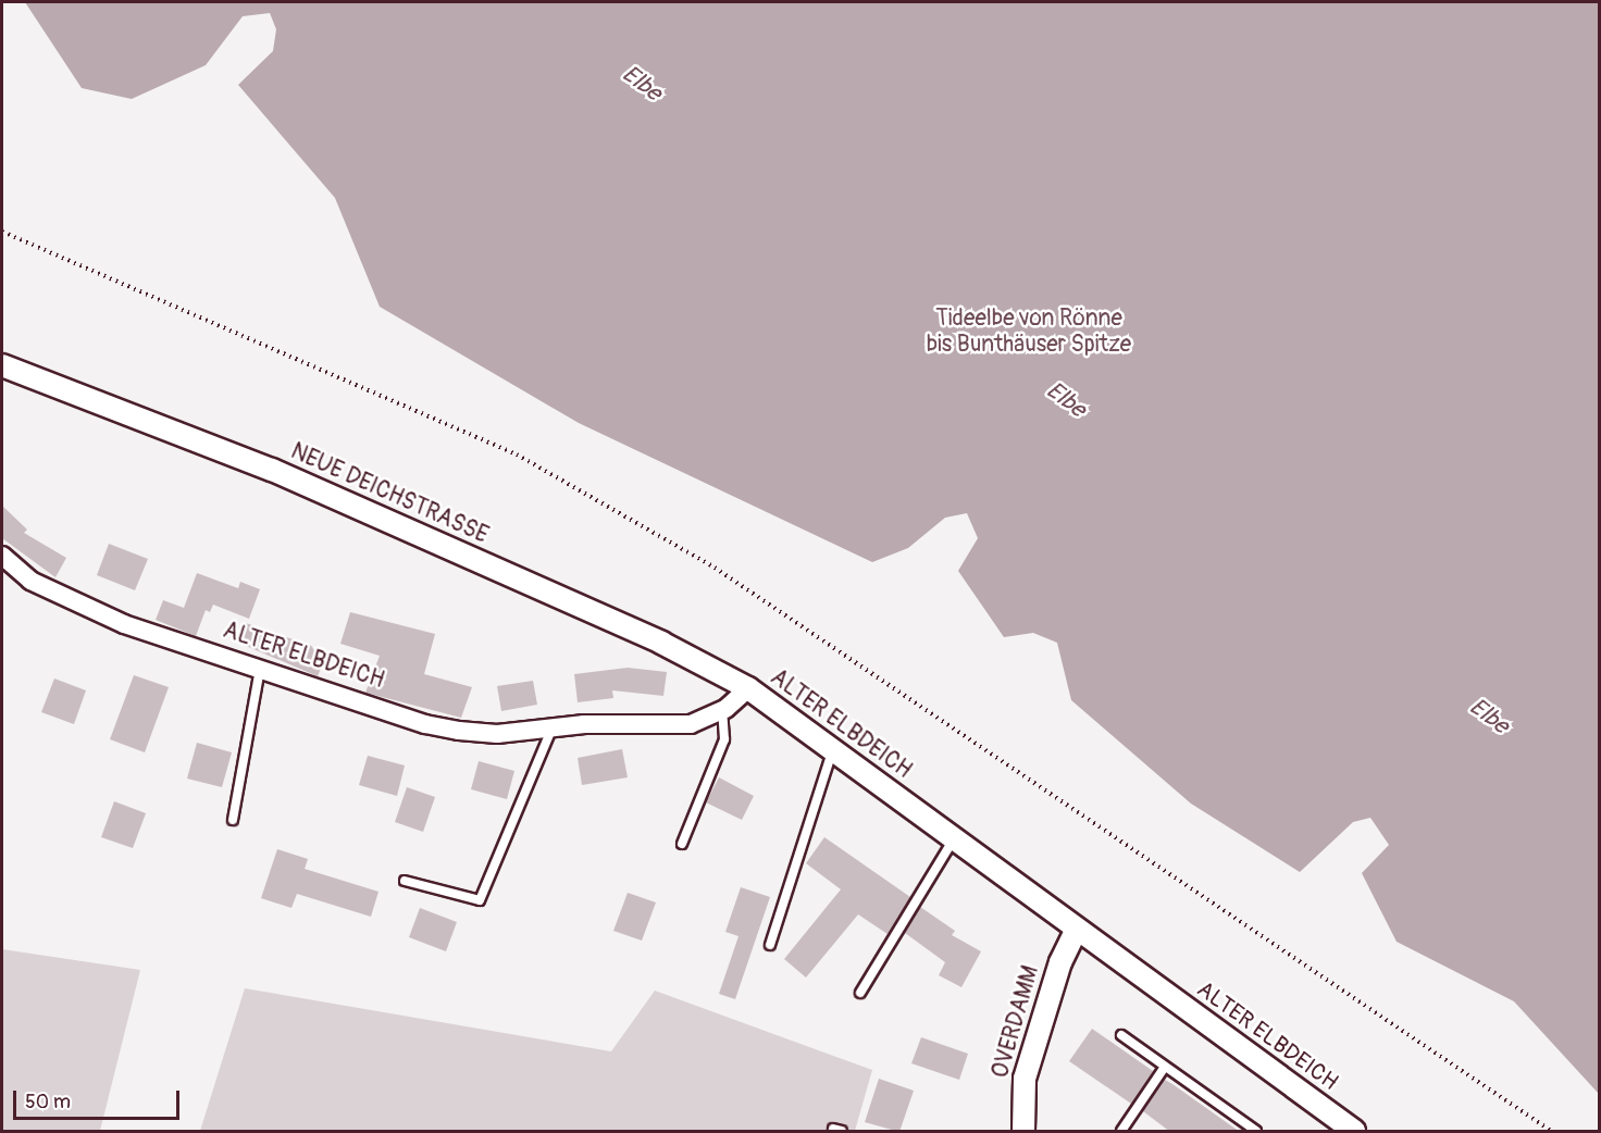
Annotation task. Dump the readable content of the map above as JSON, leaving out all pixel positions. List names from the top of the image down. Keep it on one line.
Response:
{"streets":{"street":["NEUE DEICHSTRASSE","ALTER ELBDEICH","OVERDAMM"]},"crossings":[["NEUE DEICHSTRASSE","ALTER ELBDEICH"],["ALTER ELBDEICH","OVERDAMM"]],"water":["Elbe"],"parks":["Tideelbe von Rönne bis Bunthäuser Spitze"],"scale_bar":"50 m"}
